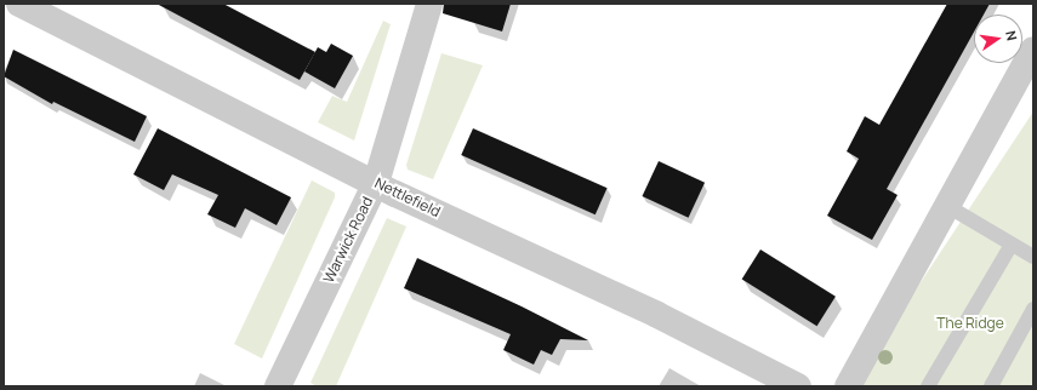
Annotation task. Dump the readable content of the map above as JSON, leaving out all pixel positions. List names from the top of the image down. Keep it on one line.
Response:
{"streets":{"street":["Nettlefield","Warwick Road"]},"crossings":[["Nettlefield","Warwick Road"]],"parks":["The Ridge"],"north":"right"}
